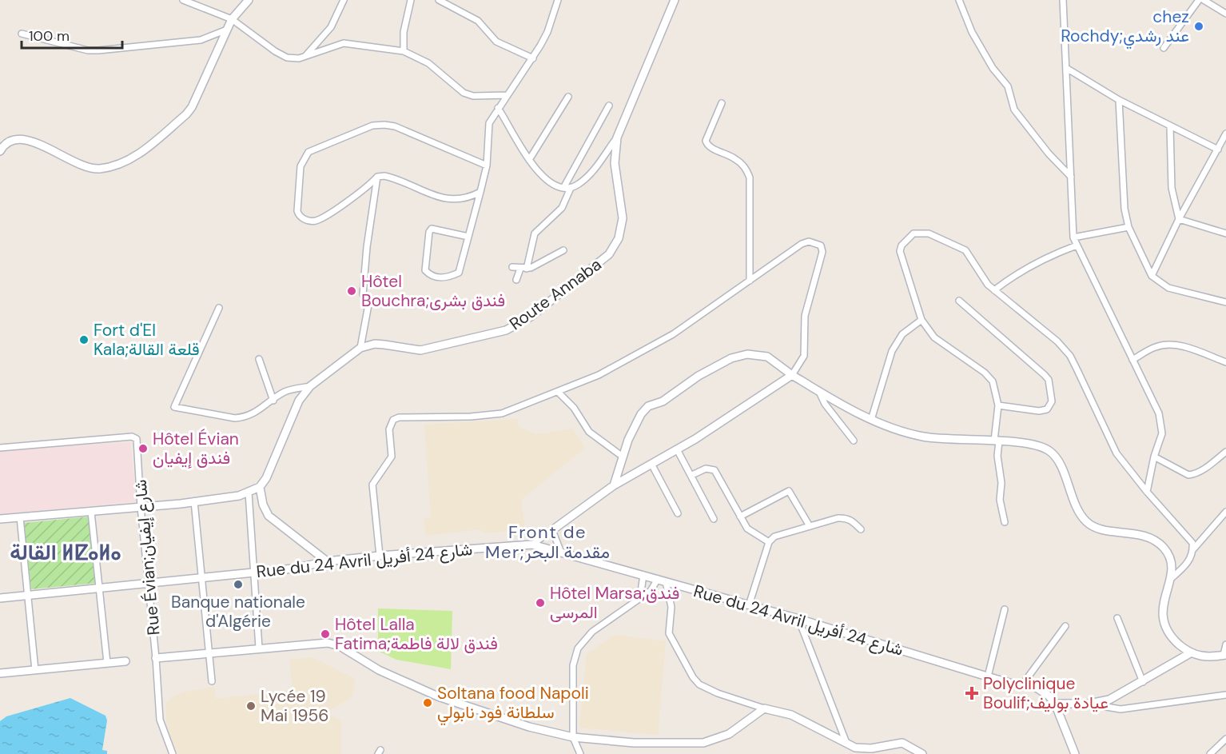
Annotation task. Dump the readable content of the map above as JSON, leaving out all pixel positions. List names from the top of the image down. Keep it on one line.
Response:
{"streets":{"street":["Route Annaba","Rue Évian;شارع إيفيان","Rue du 24 Avril شارع 24 أفريل"]},"crossings":[["Rue Évian;شارع إيفيان","Rue du 24 Avril شارع 24 أفريل"]],"districts":["Front de Mer;مقدمة البحر","القالة ⵍⵇⴰⵍⴰ"],"places":{"other":["chez Rochdy;عند رشدي","Hôtel Bouchra;فندق بشرى","Fort d'El Kala;قلعة القالة","Hôtel Évian فندق إيفيان","Banque nationale d'Algérie","Hôtel Marsa;فندق المرسى","Hôtel Lalla Fatima;فندق لالة فاطمة","Soltana food Napoli سلطانة فود نابولي","Lycée 19 Mai 1956"],"health":["Polyclinique Boulif;عيادة بوليف"]},"scale_bar":"100 m"}
